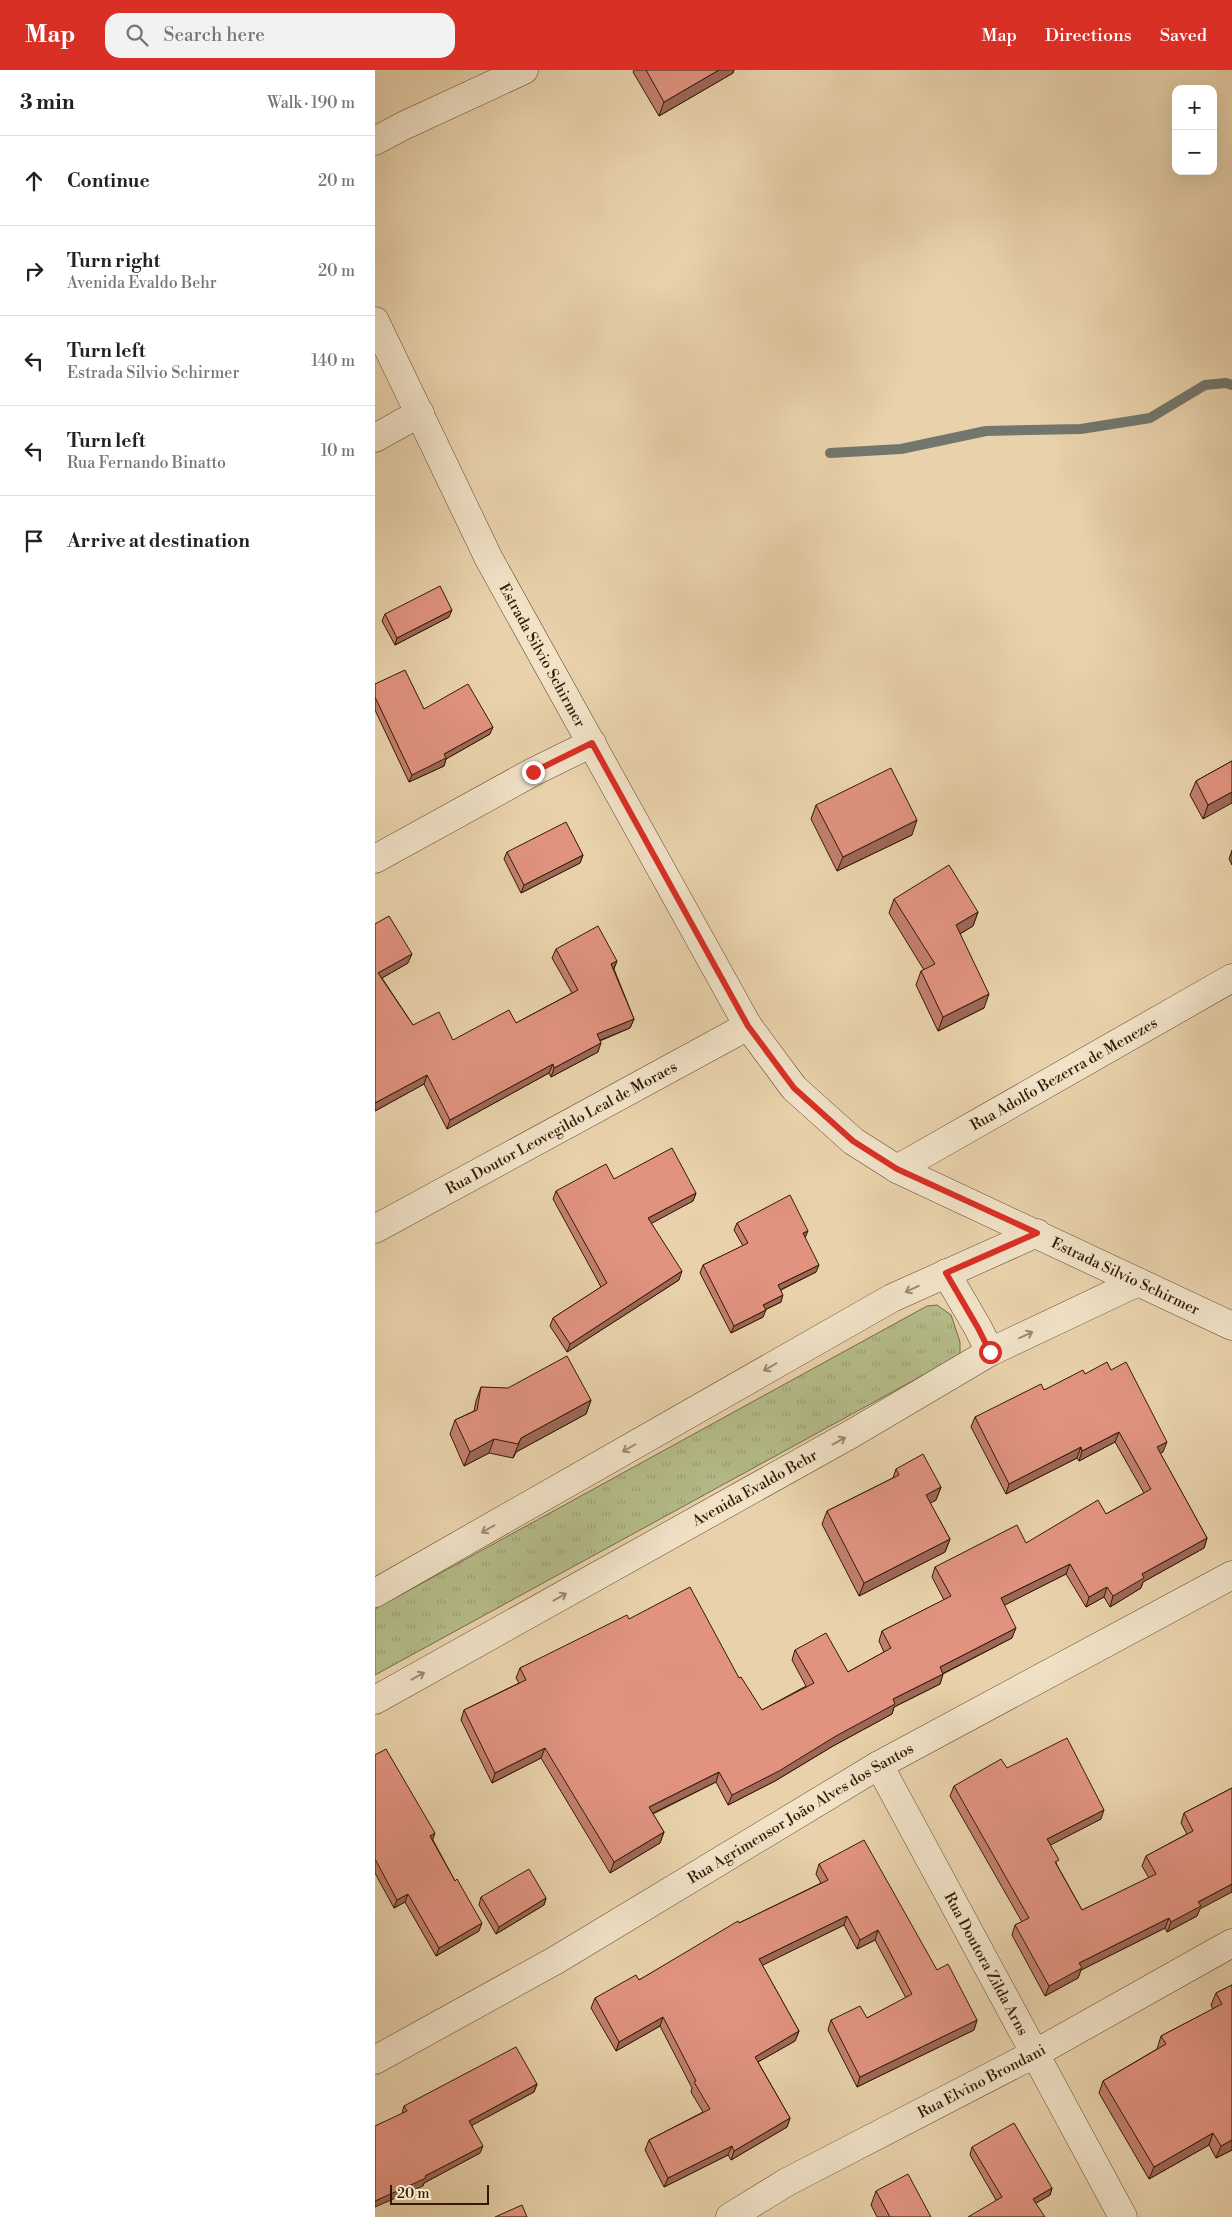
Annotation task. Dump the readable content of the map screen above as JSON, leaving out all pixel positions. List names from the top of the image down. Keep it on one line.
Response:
{"streets":{"street":["Estrada Silvio Schirmer","Rua Adolfo Bezerra de Menezes","Rua Doutor Leovegildo Leal de Moraes","Avenida Evaldo Behr","Rua Agrimensor João Alves dos Santos","Rua Doutora Zilda Arns","Rua Elvino Brondani"]},"crossings":[["Estrada Silvio Schirmer","Rua Adolfo Bezerra de Menezes"],["Estrada Silvio Schirmer","Rua Doutor Leovegildo Leal de Moraes"],["Estrada Silvio Schirmer","Avenida Evaldo Behr"],["Rua Agrimensor João Alves dos Santos","Rua Doutora Zilda Arns"],["Rua Doutora Zilda Arns","Rua Elvino Brondani"]],"scale_bar":"20 m","page":{"header":"Map","search":"Search here","nav":["Map","Directions","Saved"],"heading":["3 min","Walk · 190 m"],"map_buttons":["+","−"],"list":[["Continue","20 m"],["Turn right","Avenida Evaldo Behr","20 m"],["Turn left","Estrada Silvio Schirmer","140 m"],["Turn left","Rua Fernando Binatto","10 m"],"Arrive at destination"],"scale":"20 m"}}
